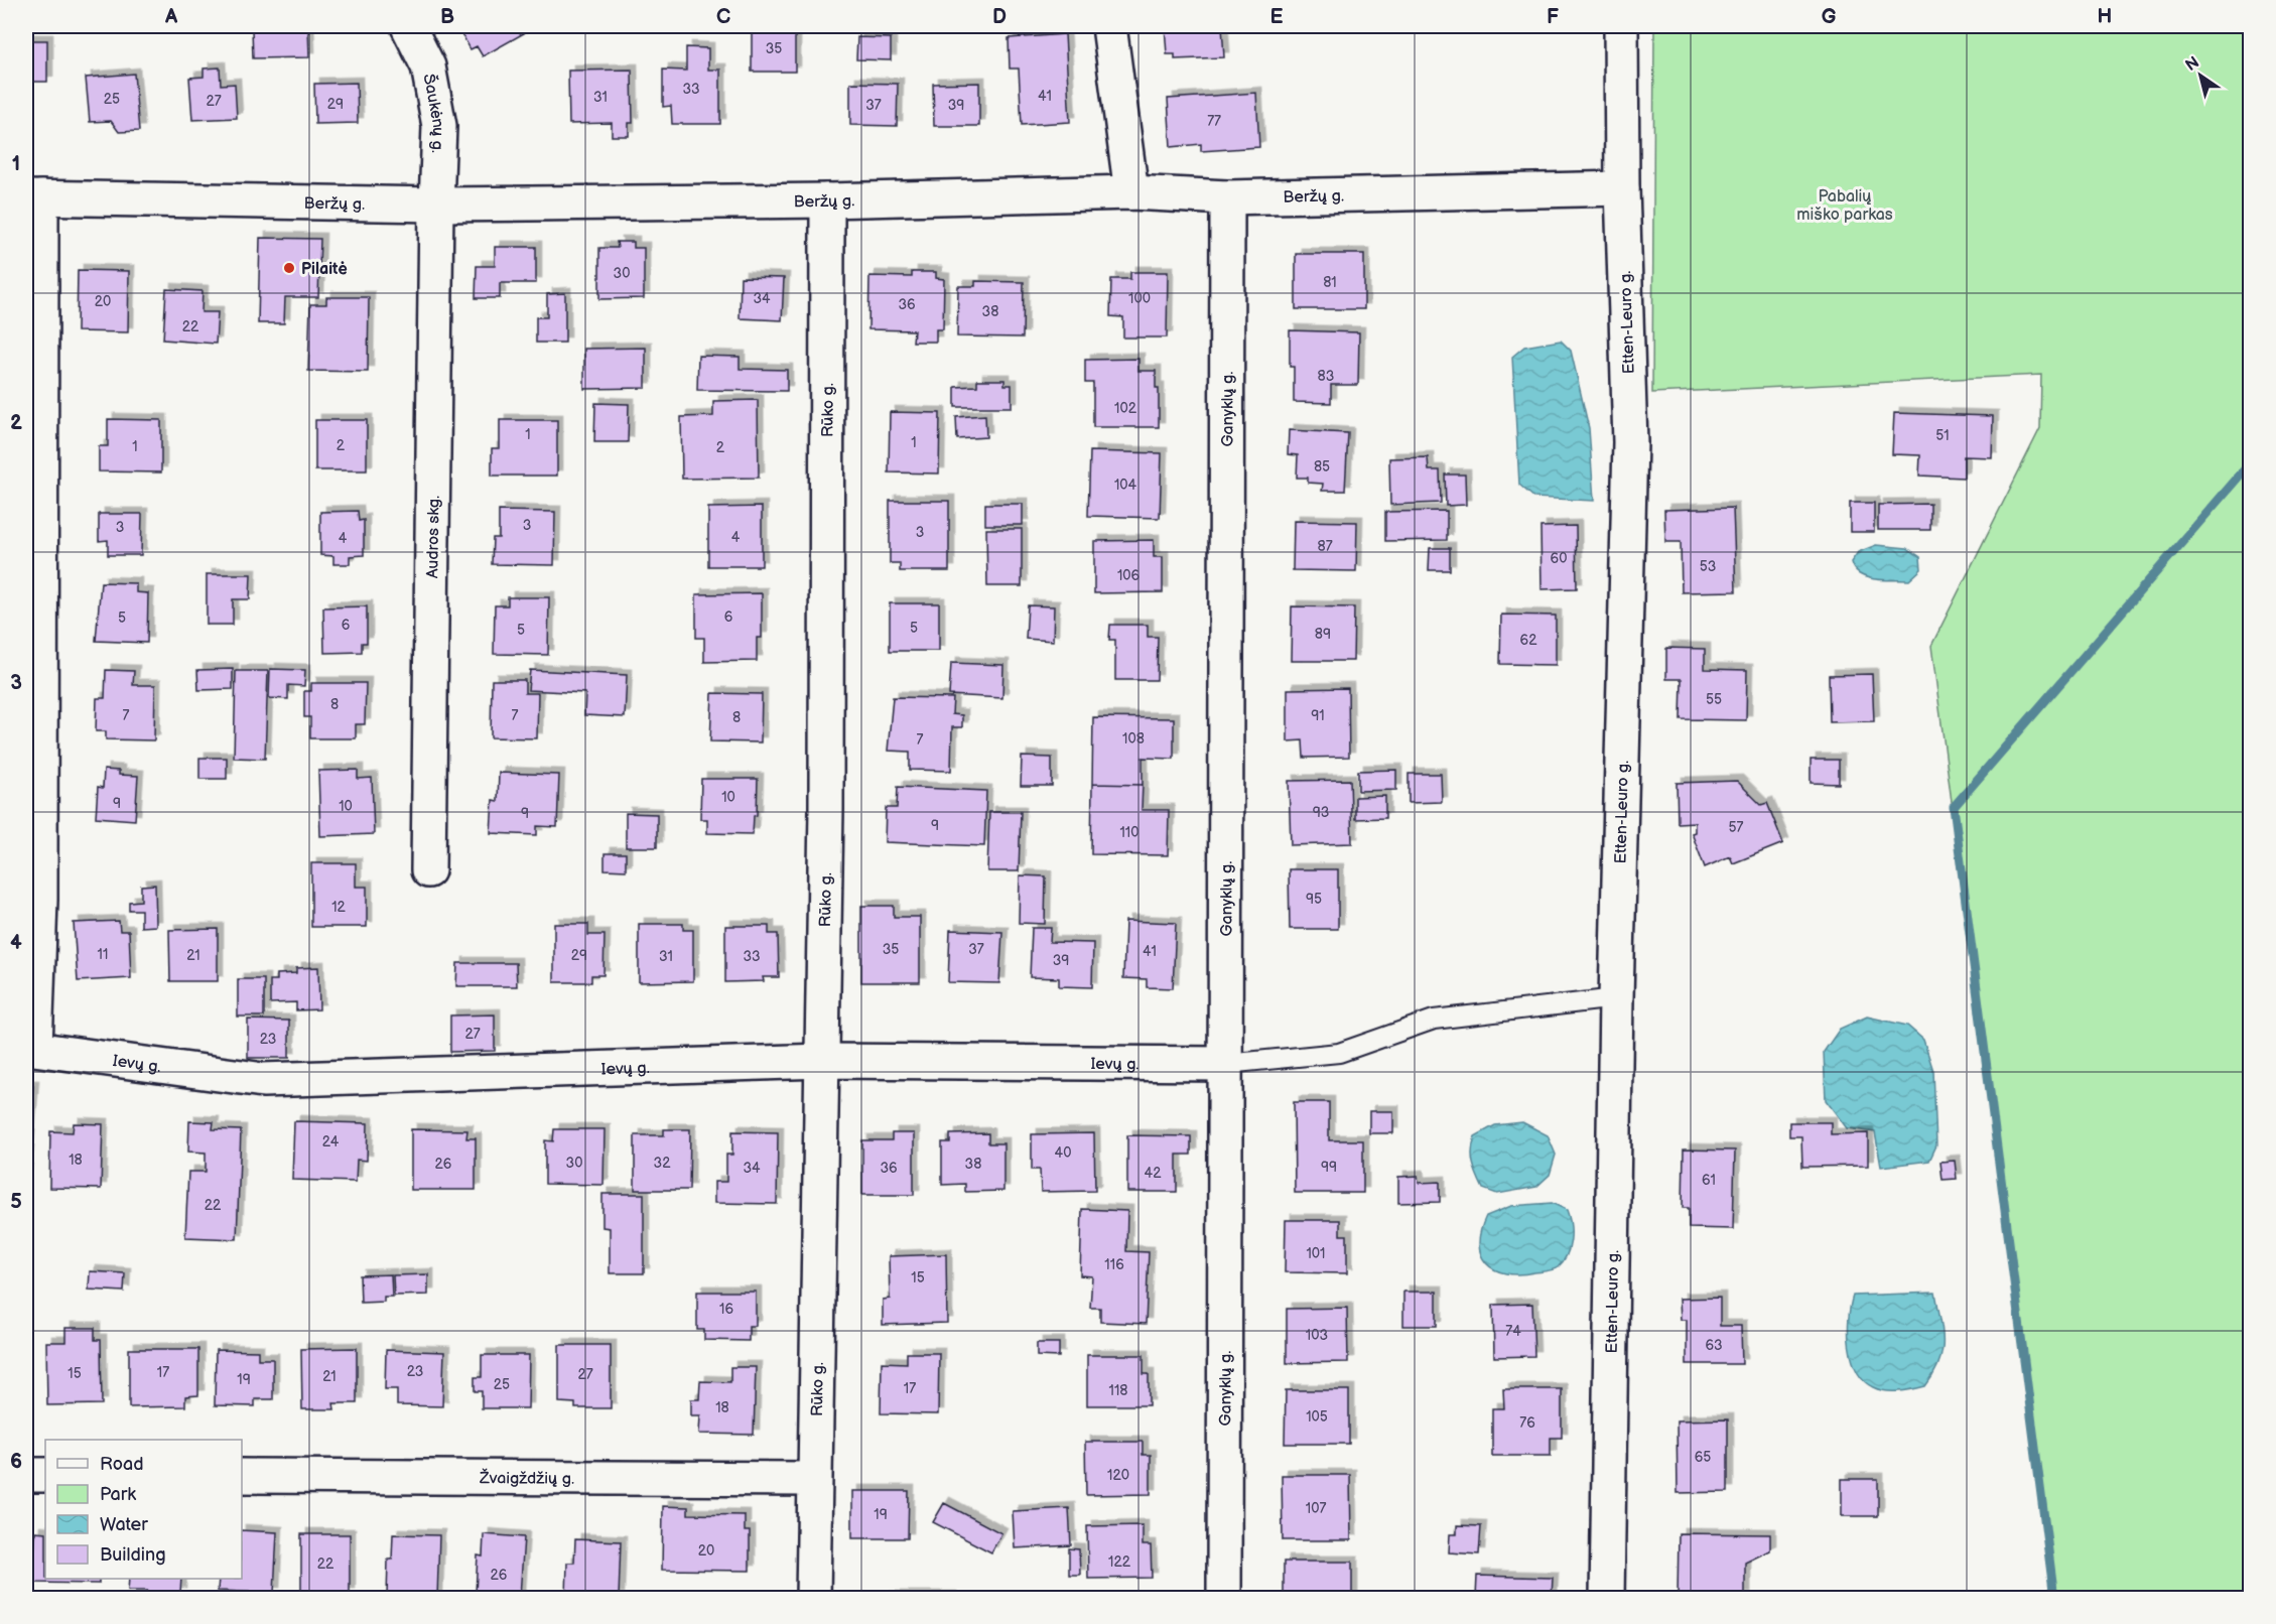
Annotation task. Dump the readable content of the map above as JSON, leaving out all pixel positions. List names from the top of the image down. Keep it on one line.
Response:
{"streets":{"street":["Šaukėnų g.","Beržų g.","Etten-Leuro g.","Ganyklų g.","Rūko g.","Audros skg.","Ievų g.","Žvaigždžių g."]},"crossings":[["Šaukėnų g.","Beržų g."],["Šaukėnų g.","Audros skg."],["Beržų g.","Etten-Leuro g."],["Beržų g.","Ganyklų g."],["Beržų g.","Rūko g."],["Beržų g.","Audros skg."],["Ganyklų g.","Ievų g."],["Rūko g.","Ievų g."],["Rūko g.","Žvaigždžių g."]],"parks":["Pabalių miško parkas"],"places":["Pilaitė"],"house_numbers":["35","33","41","31","25","27","29","37","39","77","30","81","34","100","20","36","38","22","83","102","1","51","1","2","1","2","85","104","3","3","3","4","4","87","60","53","106","6","5","6","5","5","89","62","55","8","7","7","91","8","108","7","10","9","10","93","9","9","57","110","95","12","35","37","41","11","21","29","31","33","39","27","23","24","40","18","30","32","26","38","99","34","36","42","61","22","101","116","15","16","74","103","63","23","17","15","27","21","19","25","17","118","18","105","76","65","120","107","19","20","122","22","26"],"legend":["Road","Park","Water","Building"],"north":"top left","grid":{"columns":["A","B","C","D","E","F","G","H"],"rows":["1","2","3","4","5","6"]}}
